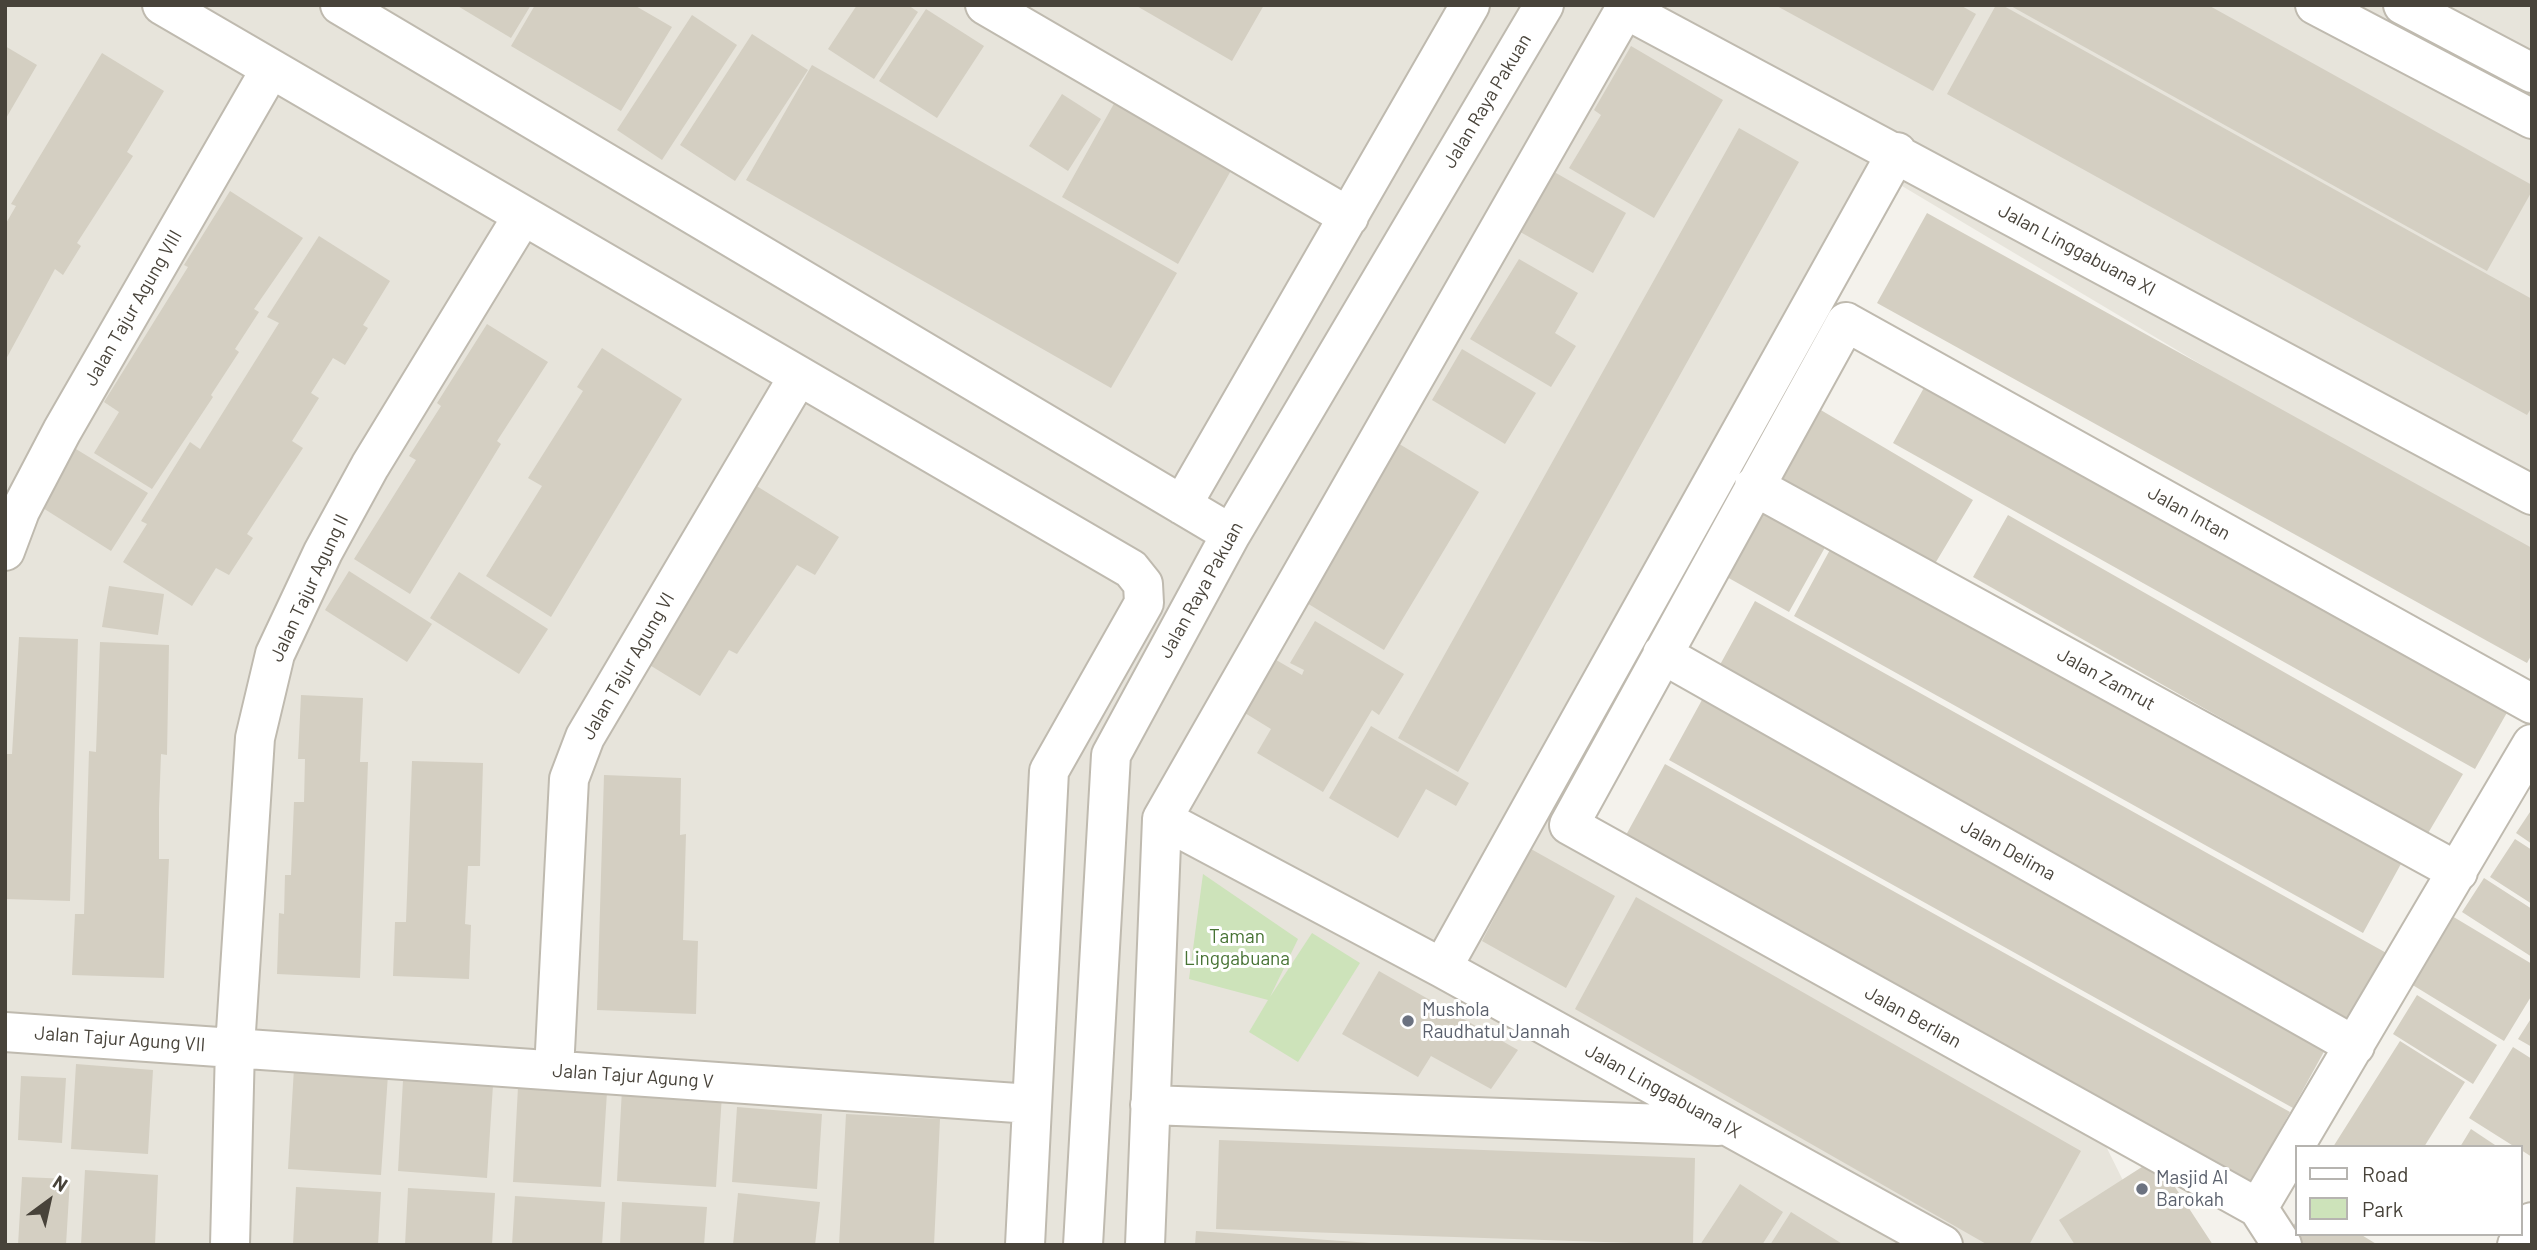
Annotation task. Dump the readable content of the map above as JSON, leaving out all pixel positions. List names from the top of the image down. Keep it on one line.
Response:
{"streets":{"street":["Jalan Raya Pakuan","Jalan Linggabuana XI","Jalan Tajur Agung VIII","Jalan Intan","Jalan Tajur Agung II","Jalan Tajur Agung VI","Jalan Zamrut","Jalan Delima","Jalan Berlian","Jalan Tajur Agung VII","Jalan Tajur Agung V","Jalan Linggabuana IX"]},"crossings":[["Jalan Intan","Jalan Zamrut"],["Jalan Tajur Agung II","Jalan Tajur Agung VII"],["Jalan Tajur Agung II","Jalan Tajur Agung V"],["Jalan Tajur Agung VI","Jalan Tajur Agung V"],["Jalan Delima","Jalan Berlian"],["Jalan Tajur Agung VII","Jalan Tajur Agung V"]],"parks":["Taman Linggabuana"],"places":["Mushola Raudhatul Jannah","Masjid Al Barokah"],"legend":["Road","Park"],"north":"top right"}
